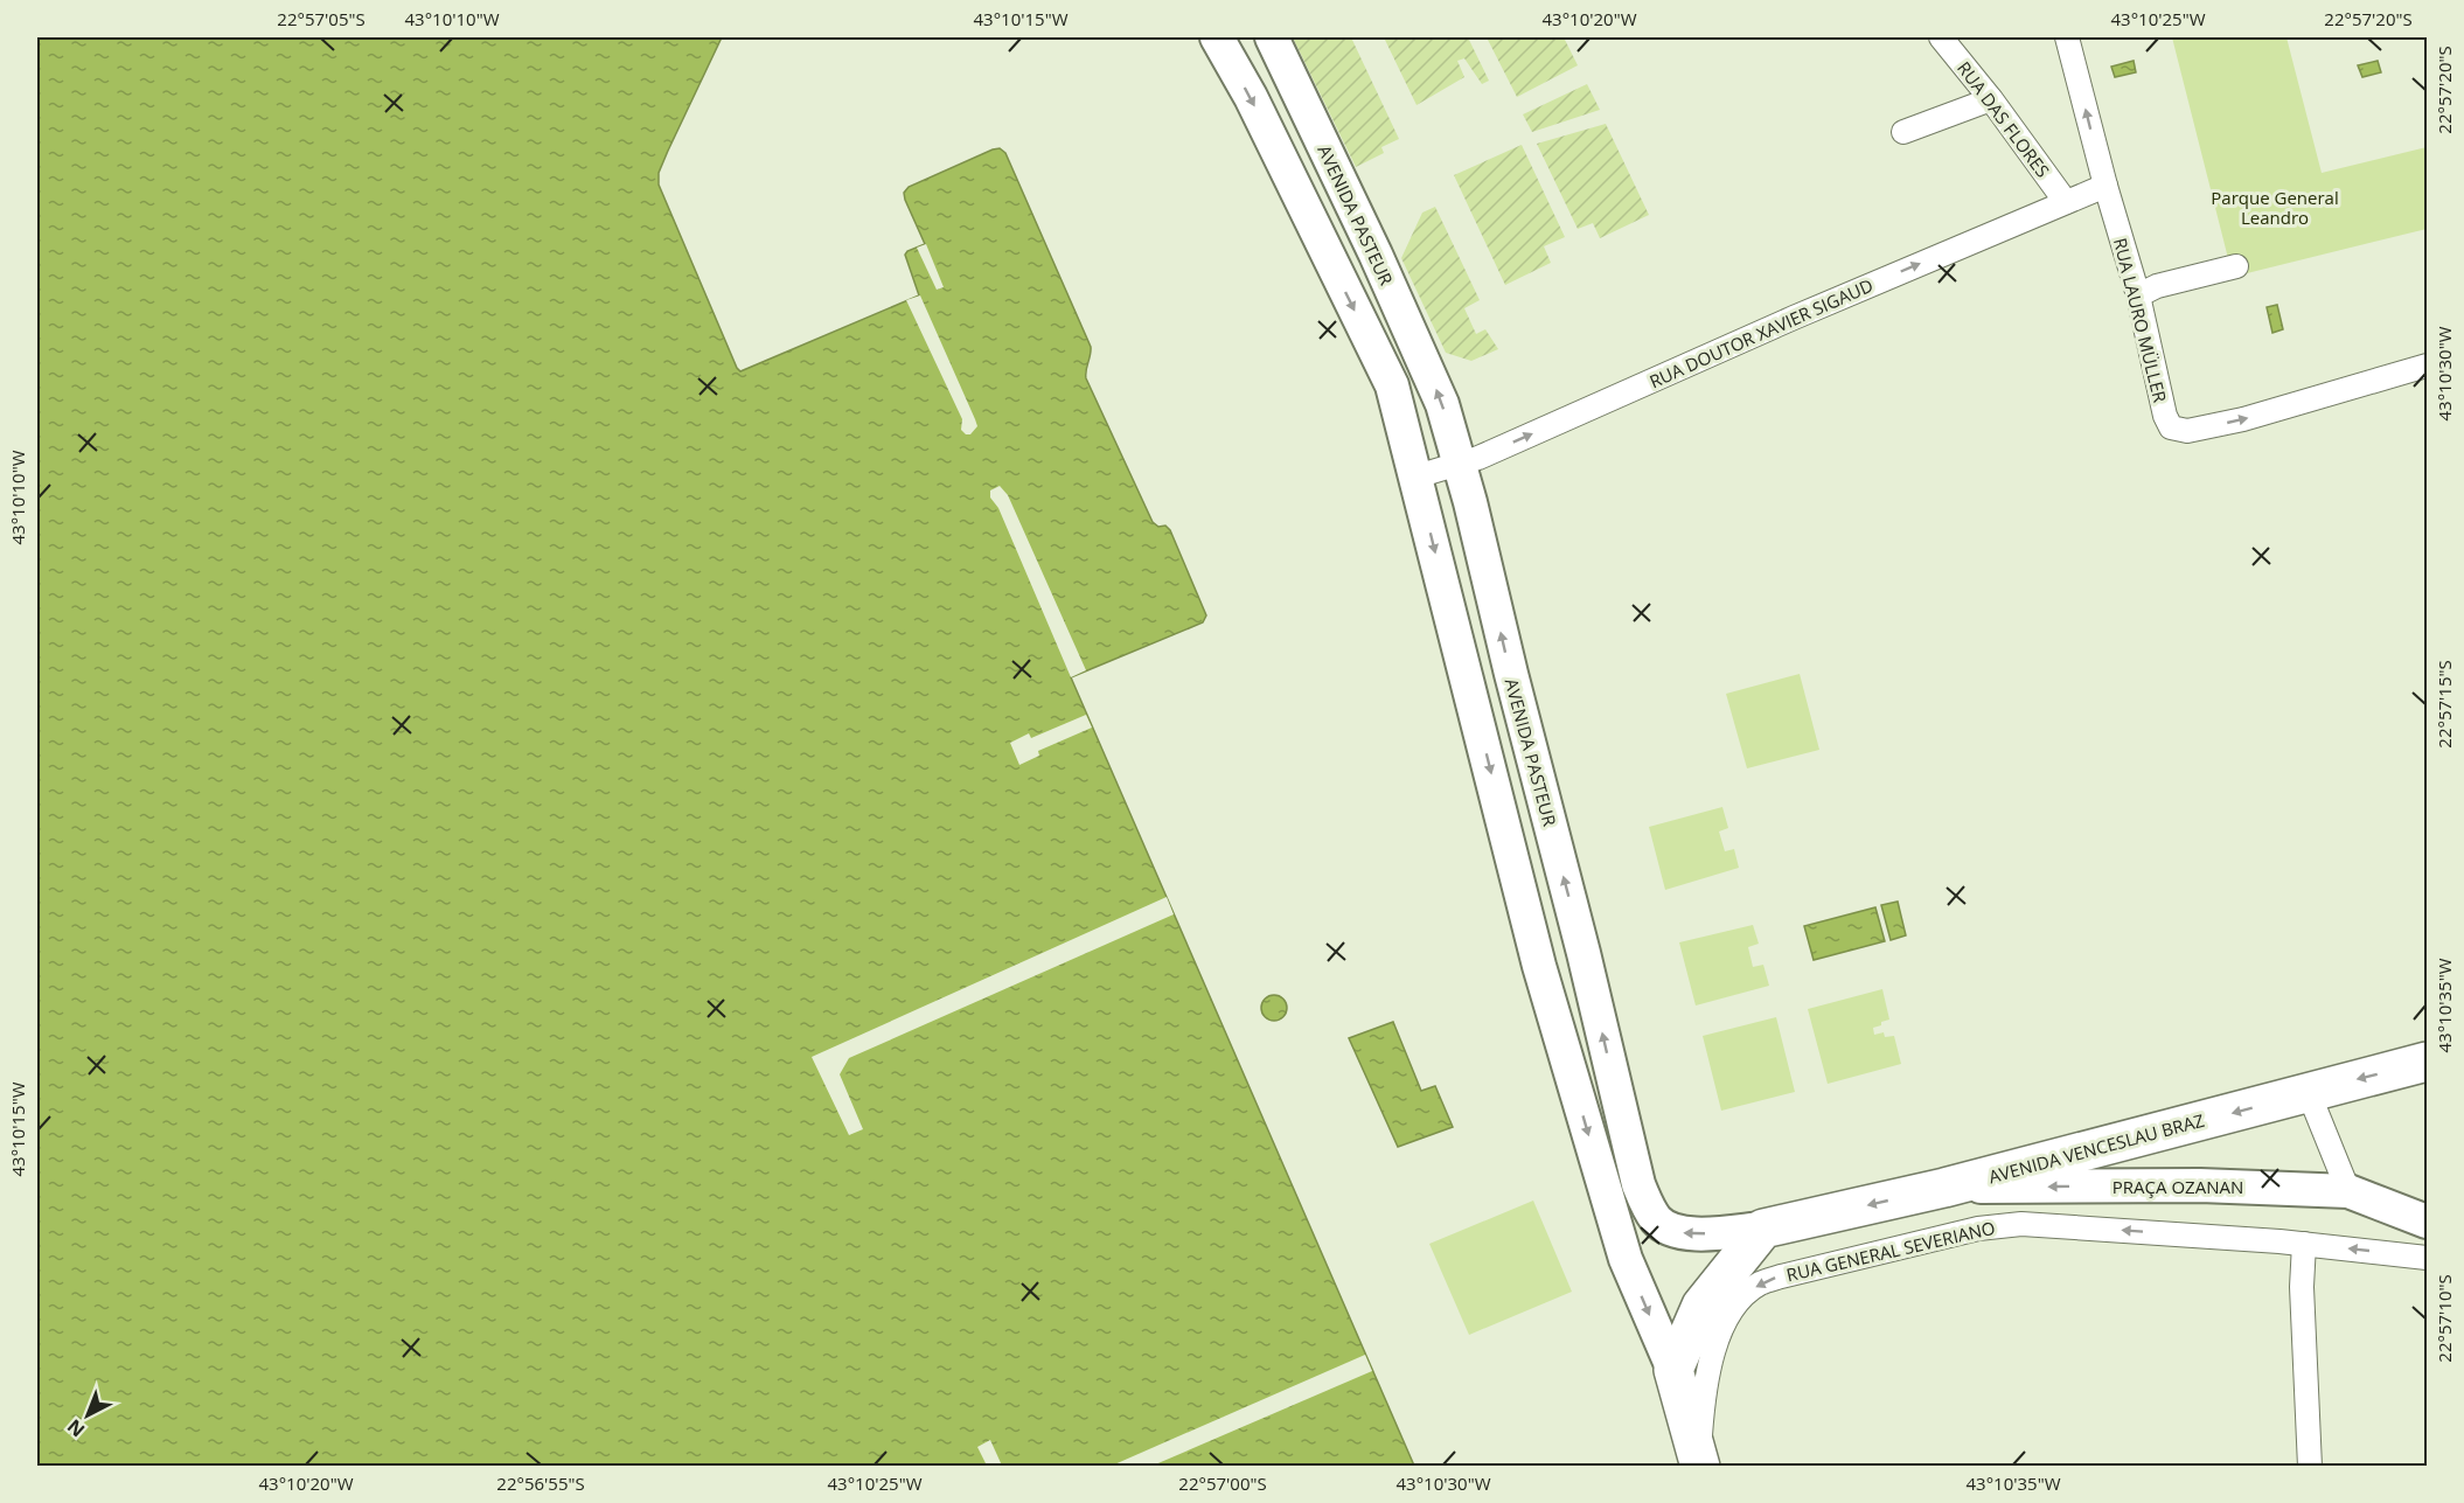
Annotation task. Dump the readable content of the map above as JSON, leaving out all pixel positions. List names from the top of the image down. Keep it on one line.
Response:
{"streets":{"highway":["AVENIDA VENCESLAU BRAZ"],"street":["RUA DAS FLORES","AVENIDA PASTEUR","RUA LAURO MÜLLER","RUA DOUTOR XAVIER SIGAUD","PRAÇA OZANAN","RUA GENERAL SEVERIANO"]},"crossings":[["RUA DAS FLORES","RUA DOUTOR XAVIER SIGAUD"],["AVENIDA PASTEUR","RUA DOUTOR XAVIER SIGAUD"],["AVENIDA PASTEUR","AVENIDA VENCESLAU BRAZ"],["RUA LAURO MÜLLER","RUA DOUTOR XAVIER SIGAUD"],["AVENIDA VENCESLAU BRAZ","PRAÇA OZANAN"]],"one_way":["RUA DOUTOR XAVIER SIGAUD","AVENIDA VENCESLAU BRAZ","PRAÇA OZANAN","RUA GENERAL SEVERIANO"],"parks":["Parque General Leandro"],"north":"bottom left","coordinates":["22°57'05\"S","43°10'10\"W","43°10'15\"W","43°10'20\"W","43°10'25\"W","22°57'20\"S","43°10'30\"W","22°57'15\"S","43°10'35\"W","22°57'10\"S","22°56'55\"S","22°57'00\"S"]}
